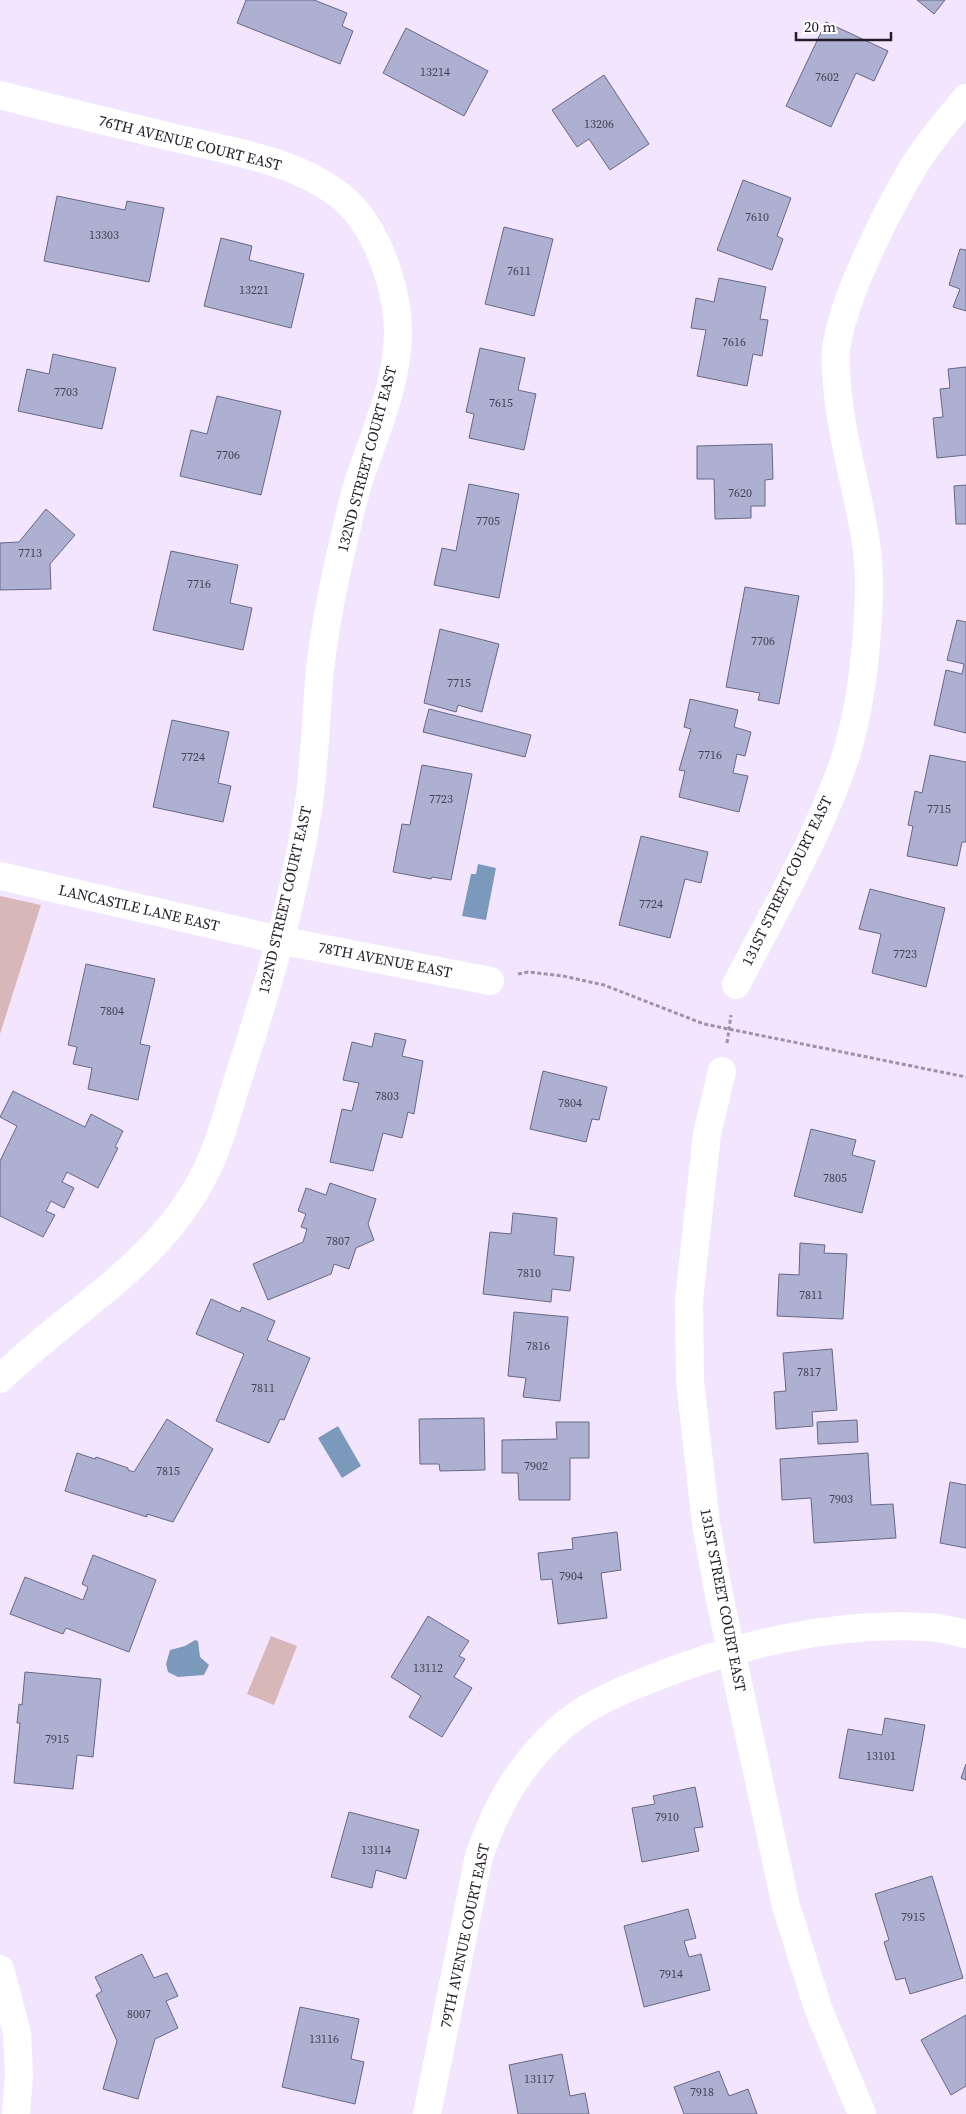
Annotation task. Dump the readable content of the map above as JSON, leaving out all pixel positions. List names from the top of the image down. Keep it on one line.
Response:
{"streets":{"street":["76TH AVENUE COURT EAST","132ND STREET COURT EAST","131ST STREET COURT EAST","LANCASTLE LANE EAST","78TH AVENUE EAST","79TH AVENUE COURT EAST"]},"crossings":[["76TH AVENUE COURT EAST","132ND STREET COURT EAST"],["132ND STREET COURT EAST","LANCASTLE LANE EAST"],["132ND STREET COURT EAST","78TH AVENUE EAST"],["131ST STREET COURT EAST","79TH AVENUE COURT EAST"],["LANCASTLE LANE EAST","78TH AVENUE EAST"]],"house_numbers":["13214","7602","13206","7610","13303","7611","13221","7616","7703","7615","7706","7620","7705","7713","7716","7706","7715","7716","7724","7723","7715","7724","7723","7804","7803","7804","7805","7807","7810","7811","7816","7817","7811","7902","7815","7903","7904","13112","7915","13101","7910","13114","7915","7914","8007","13116","13117","7918"],"scale_bar":"20 m"}
